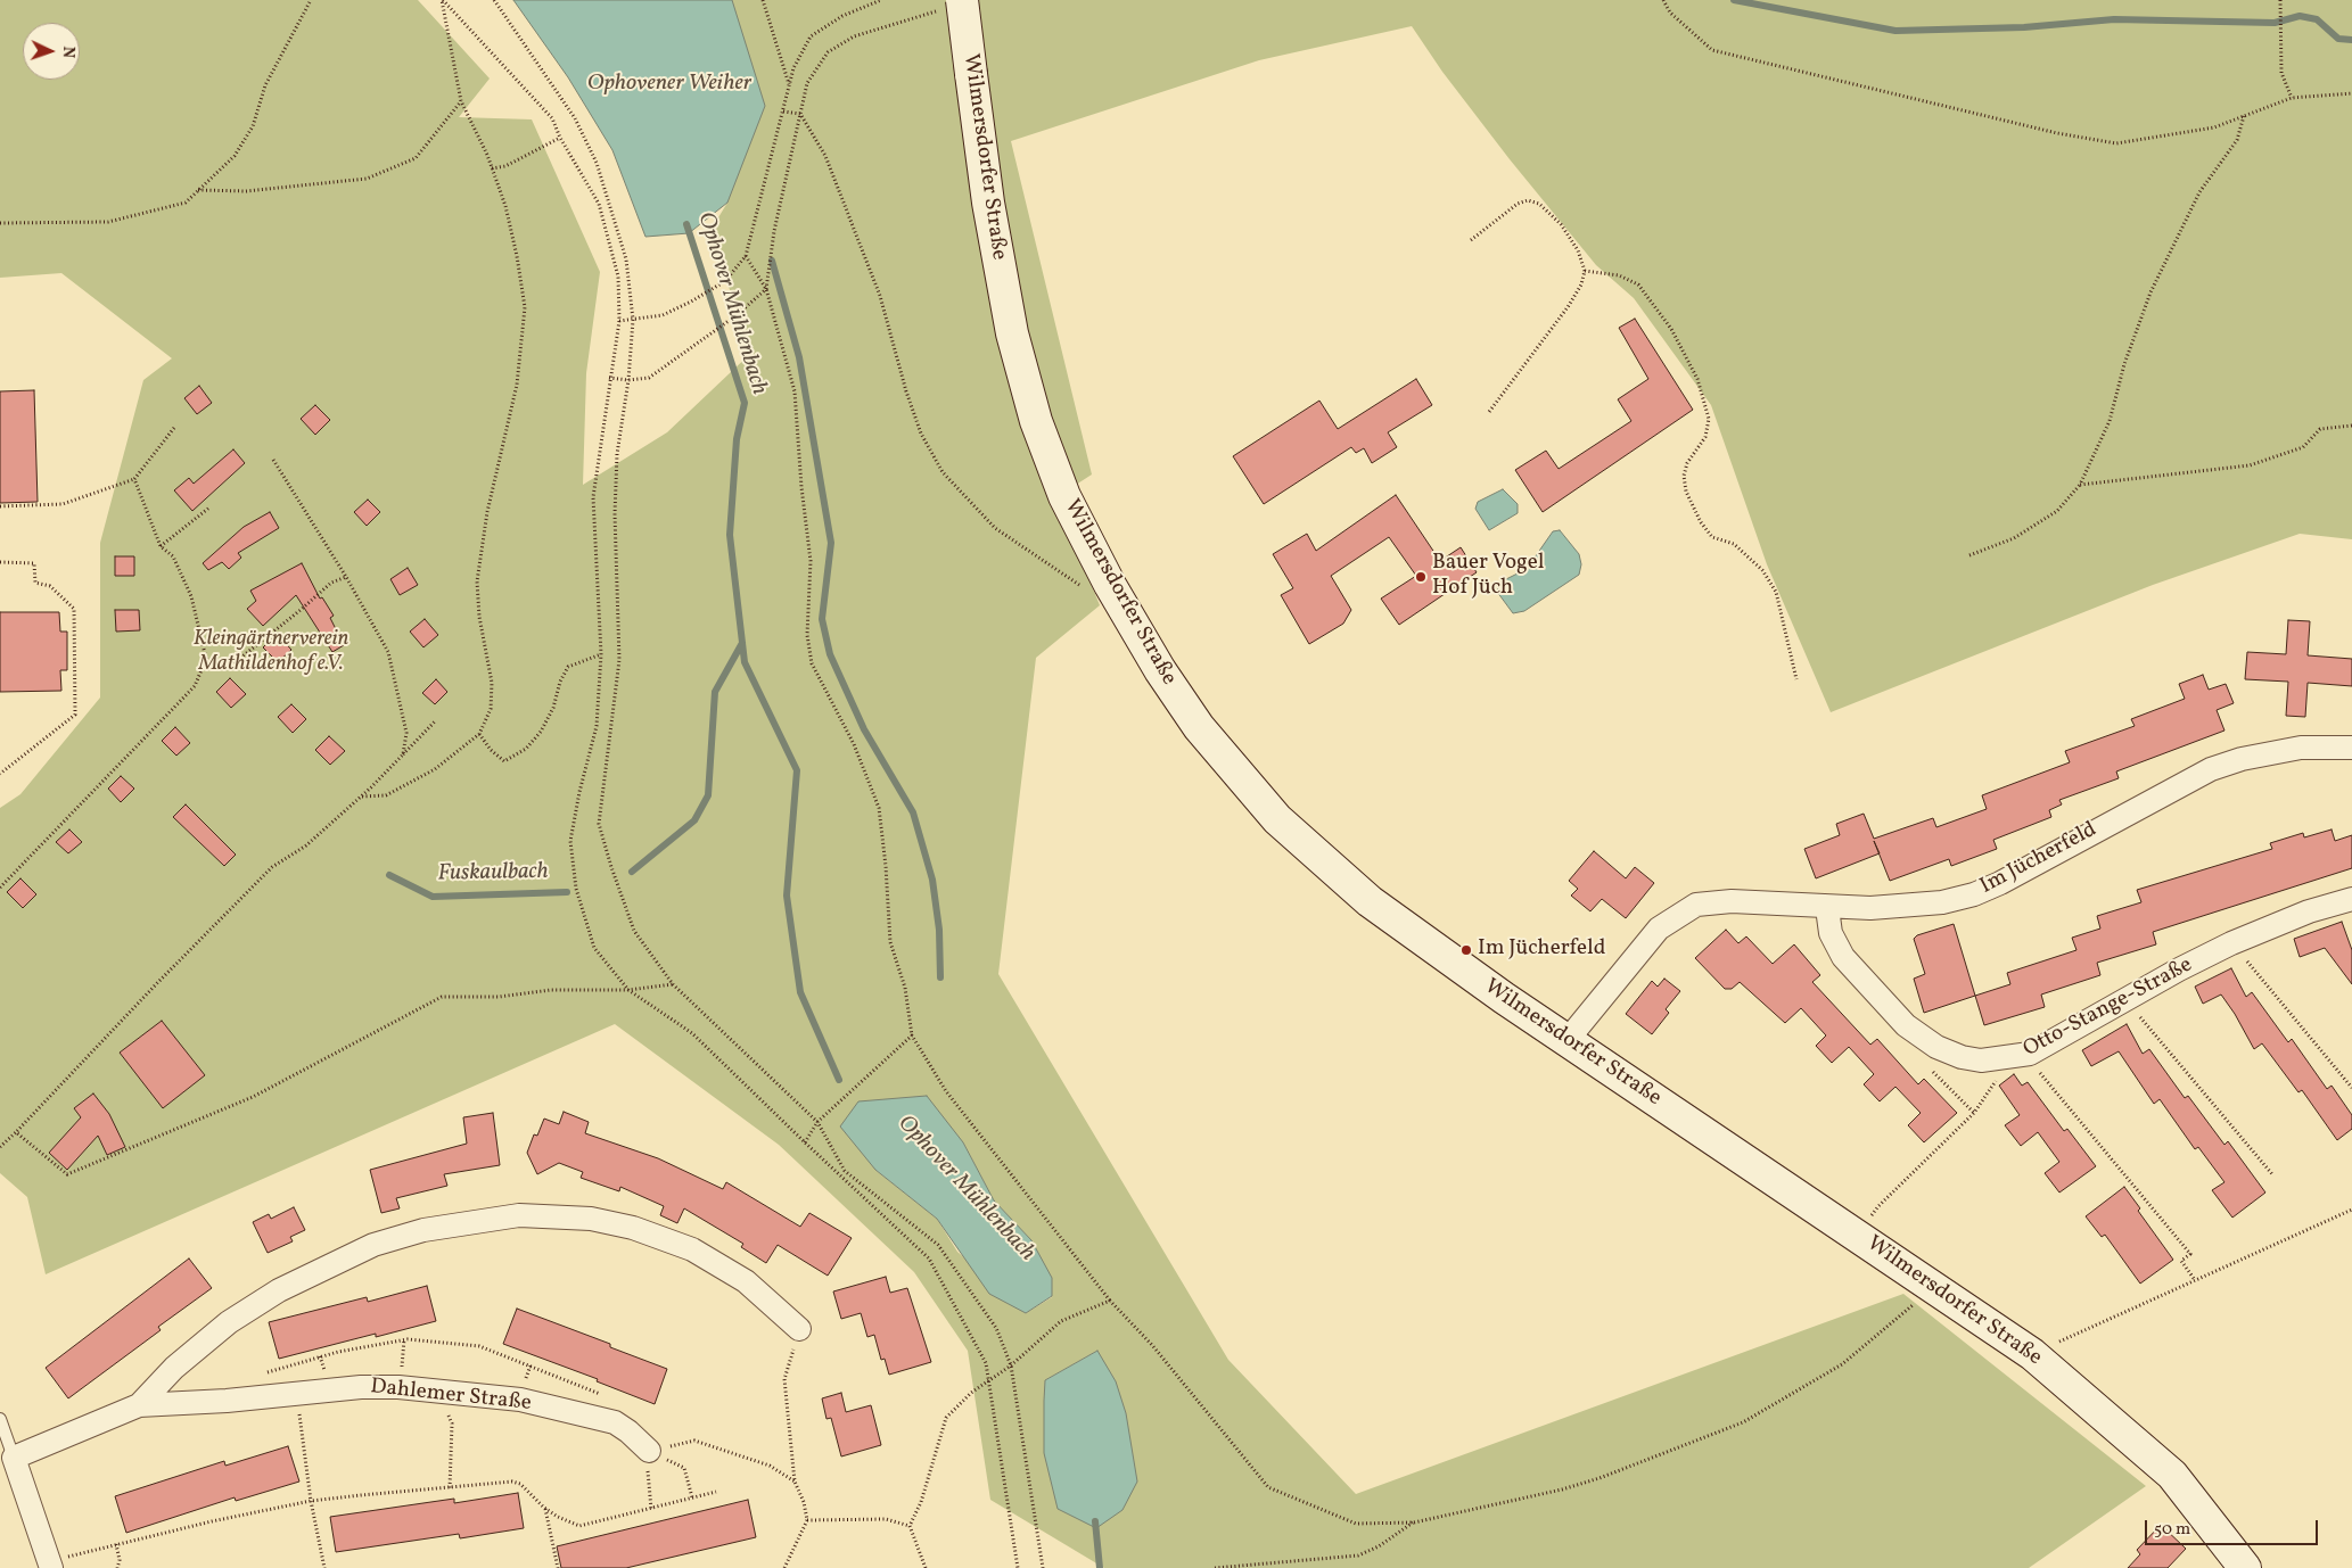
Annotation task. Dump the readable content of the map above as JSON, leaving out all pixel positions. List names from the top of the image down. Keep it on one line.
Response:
{"streets":{"street":["Wilmersdorfer Straße","Im Jücherfeld","Otto-Stange-Straße","Dahlemer Straße"]},"crossings":[["Wilmersdorfer Straße","Im Jücherfeld"],["Im Jücherfeld","Otto-Stange-Straße"]],"water":["Ophovener Weiher","Ophover Mühlenbach","Fuskaulbach"],"parks":["Kleingärtnerverein Mathildenhof e.V."],"places":["Bauer Vogel Hof Jüch","Im Jücherfeld"],"scale_bar":"50 m","north":"right"}
